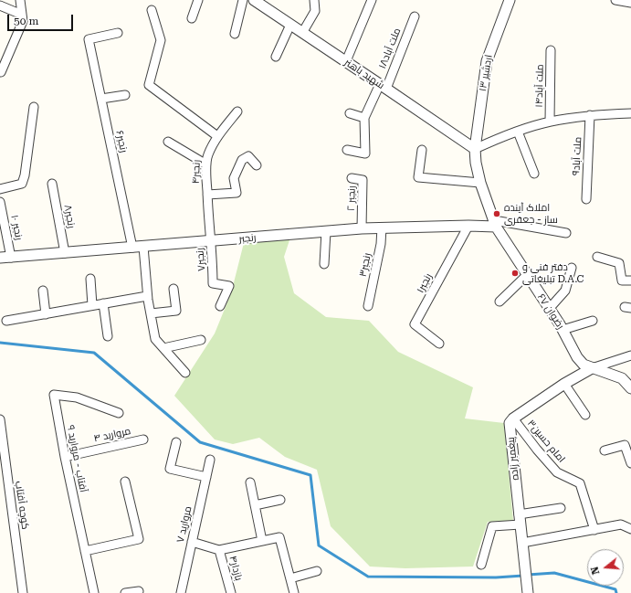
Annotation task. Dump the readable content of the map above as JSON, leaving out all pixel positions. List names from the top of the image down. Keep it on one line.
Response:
{"streets":{"street":["ملت آباد۱۸","اردشیر ۱۳","شهید باهنر","ملت آباد۱۴","رنجبر۶","ملت آباد۹","رنجبر۴","رنجبر ۲","رنجبر۸","رنجبر ۱۰","رنجبر","رنجبر۷","رنجبر۳","رنجبر۱","رضوان ۶۷","مروارید ۴","امام حسین۳","آفتاب - مروارید ۹","پیغمبر زاده","کوچه آفتاب","مروارید ۷","بازدار۴"]},"crossings":[["ملت آباد۱۸","شهید باهنر"],["اردشیر ۱۳","شهید باهنر"],["اردشیر ۱۳","رضوان ۶۷"],["شهید باهنر","رضوان ۶۷"],["رنجبر۶","رنجبر"],["رنجبر۴","رنجبر"],["رنجبر۴","رنجبر۷"],["رنجبر ۲","رنجبر"],["رنجبر۸","رنجبر"],["رنجبر ۱۰","رنجبر"],["رنجبر","رنجبر۷"],["رنجبر","رنجبر۳"],["رنجبر","رنجبر۱"],["رنجبر","رضوان ۶۷"],["مروارید ۴","آفتاب - مروارید ۹"],["امام حسین۳","پیغمبر زاده"]],"places":["املاک آینده ساز - جعفری","دفتر فنی و تبلیغاتی D.A.C"],"scale_bar":"50 m","north":"left"}
